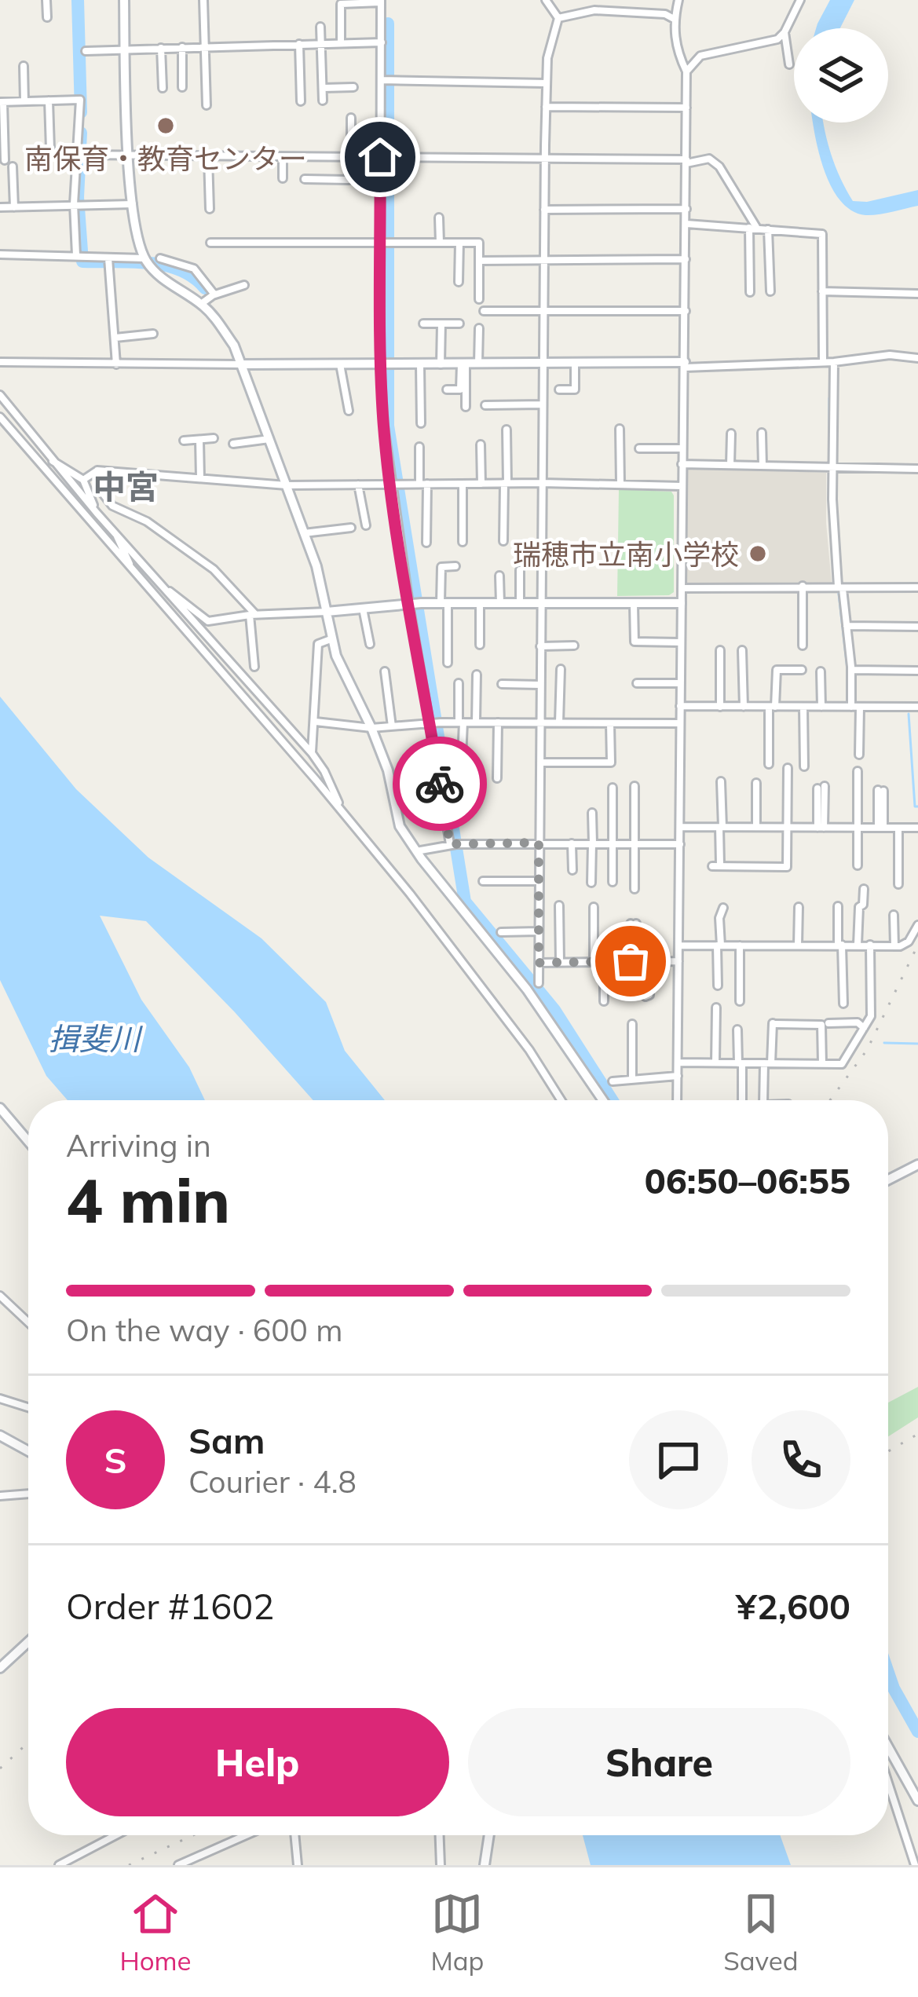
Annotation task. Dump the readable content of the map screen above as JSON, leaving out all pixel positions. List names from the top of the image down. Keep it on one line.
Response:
{"districts":["中宮"],"water":["揖斐川"],"places":["南保育・教育センター","瑞穂市立南小学校"],"page":{"heading":["4 min","Arriving in","06:50–06:55"],"panel":["Sam","Courier · 4.8","Order #1602","¥2,600"],"bar":"On the way · 600 m","round":"S","buttons":["Help","Share"],"tabs":["Home","Map","Saved"]}}
